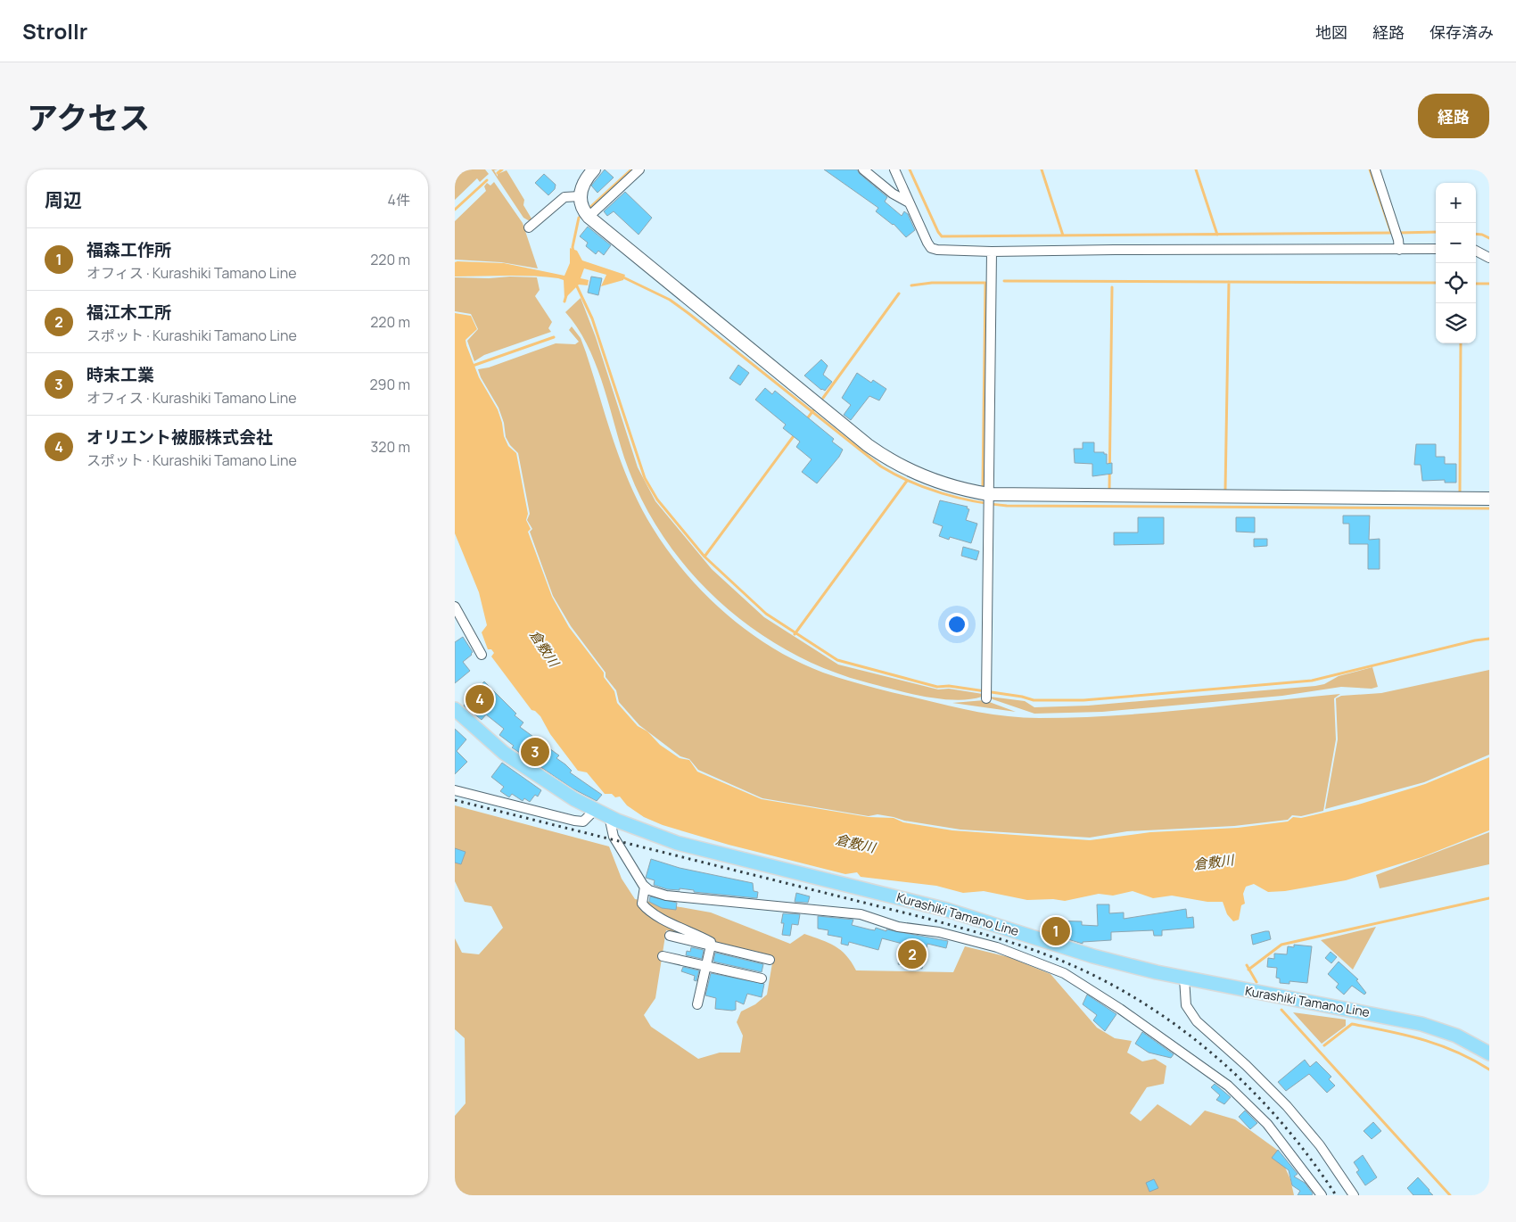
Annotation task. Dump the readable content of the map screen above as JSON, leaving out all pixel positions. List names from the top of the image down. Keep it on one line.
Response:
{"streets":{"main road":["Kurashiki Tamano Line"]},"water":["倉敷川"],"page":{"header":"Strollr","nav":["地図","経路","保存済み"],"title":"アクセス","buttons":"経路","heading":["周辺","4件"],"map_buttons":["+","−"],"list":[{"mark":"1","name":"福森工作所","note":"オフィス · Kurashiki Tamano Line","value":"220 m"},{"mark":"2","name":"福江木工所","note":"スポット · Kurashiki Tamano Line","value":"220 m"},{"mark":"3","name":"時末工業","note":"オフィス · Kurashiki Tamano Line","value":"290 m"},{"mark":"4","name":"オリエント被服株式会社","note":"スポット · Kurashiki Tamano Line","value":"320 m"}],"pins":["4","3","1","2"]}}
